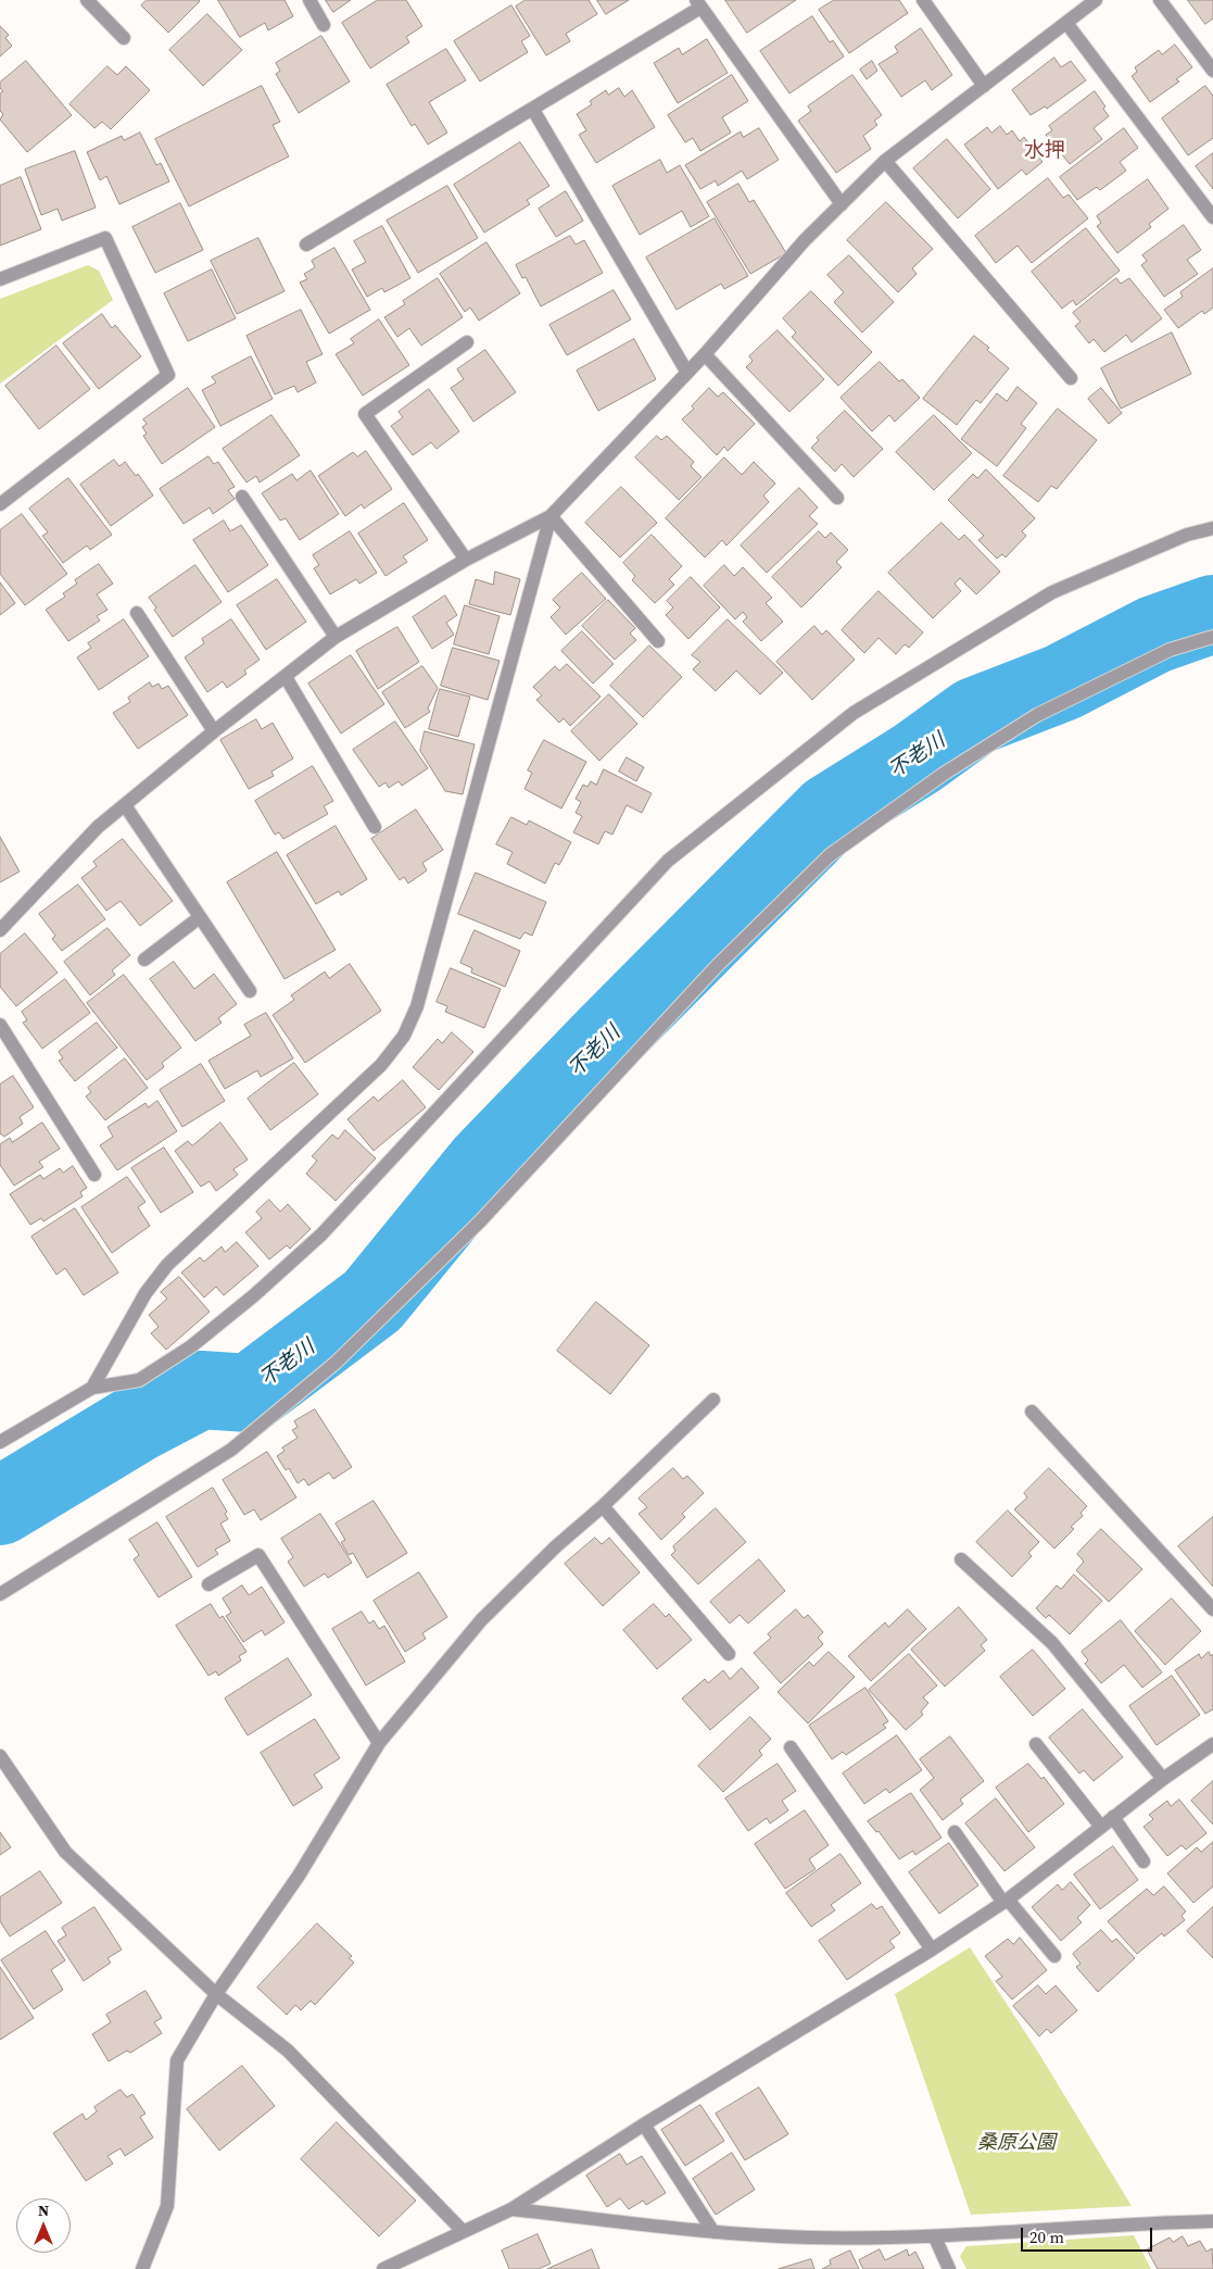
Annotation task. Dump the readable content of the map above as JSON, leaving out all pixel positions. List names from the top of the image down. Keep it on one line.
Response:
{"districts":["水押"],"water":["不老川"],"parks":["桑原公園"],"scale_bar":"20 m","north":"top"}
